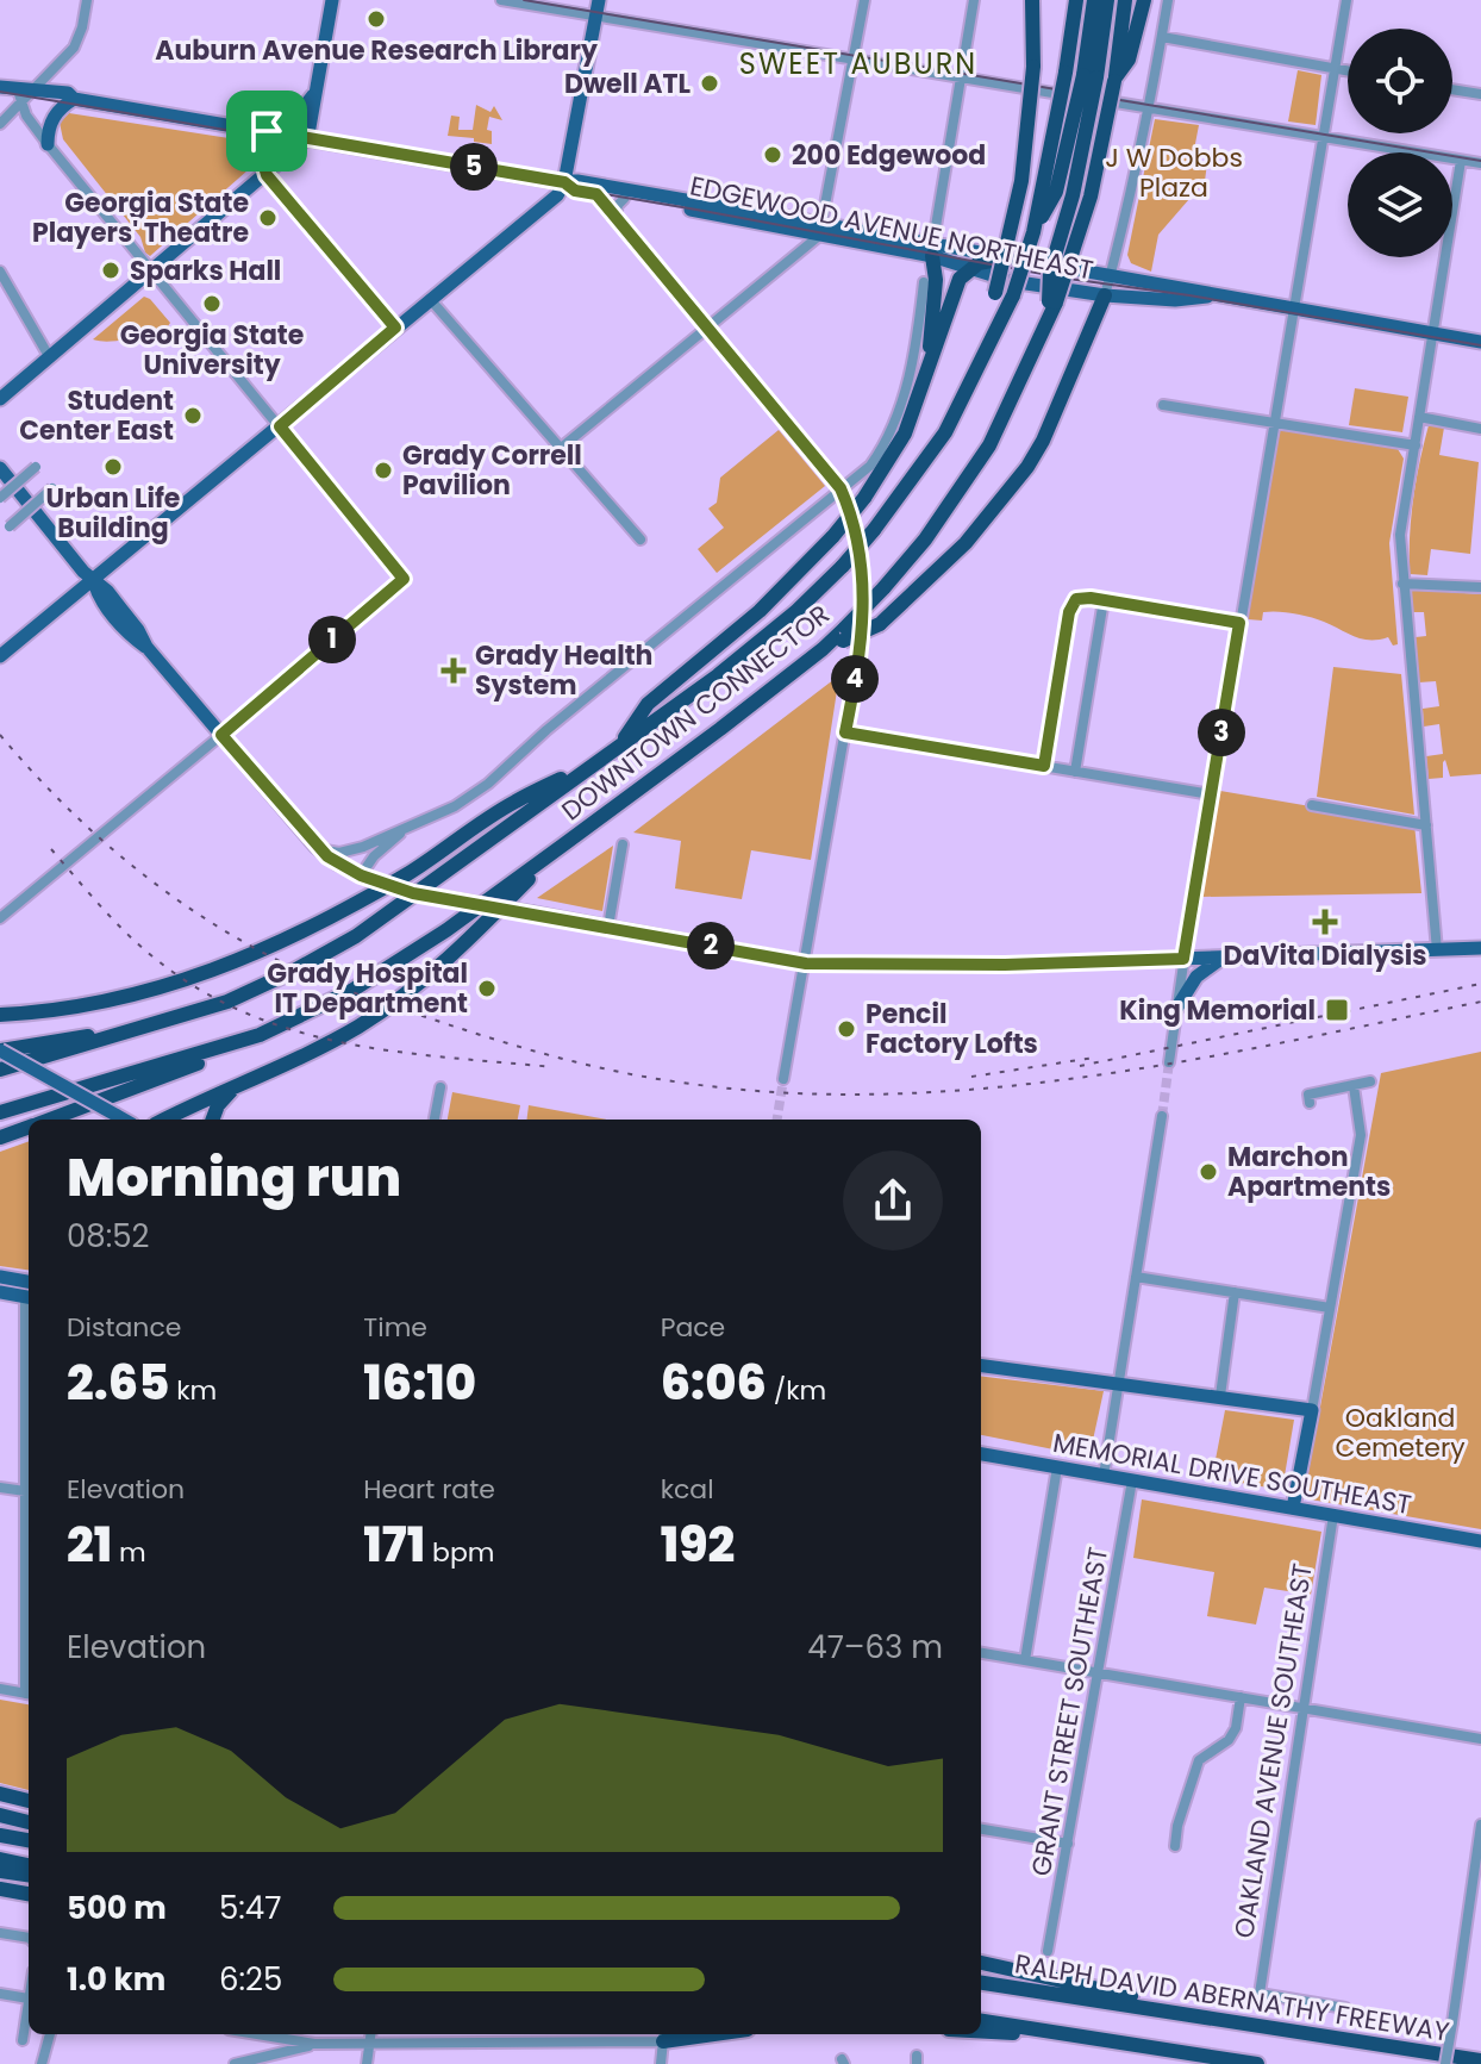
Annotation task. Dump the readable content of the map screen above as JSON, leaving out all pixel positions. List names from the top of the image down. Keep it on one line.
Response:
{"streets":{"highway":["DOWNTOWN CONNECTOR","RALPH DAVID ABERNATHY FREEWAY"],"main road":["EDGEWOOD AVENUE NORTHEAST","MEMORIAL DRIVE SOUTHEAST"],"street":["GRANT STREET SOUTHEAST","OAKLAND AVENUE SOUTHEAST"]},"crossings":[["MEMORIAL DRIVE SOUTHEAST","GRANT STREET SOUTHEAST"],["MEMORIAL DRIVE SOUTHEAST","OAKLAND AVENUE SOUTHEAST"]],"districts":["SWEET AUBURN"],"parks":["J W Dobbs Plaza","Oakland Cemetery"],"places":{"other":["Auburn Avenue Research Library","Dwell ATL","200 Edgewood","Georgia State Players' Theatre","Sparks Hall","Georgia State University","Student Center East","Urban Life Building","Grady Correll Pavilion","Grady Hospital IT Department","Pencil Factory Lofts","Marchon Apartments"],"health":["Grady Health System","DaVita Dialysis"],"transit":["King Memorial"]},"page":{"pins":["5","1","4","3","2"],"heading":["Morning run","08:52"],"stats":[["Distance","2.65 km"],["Time","16:10"],["Pace","6:06 /km"],["Elevation","21 m"],["Heart rate","171 bpm"],["kcal","192"]],"chart":["Elevation","47–63 m"],"list":[{"name":"500 m","note":"5:47"},{"name":"1.0 km","note":"6:25"}]}}
